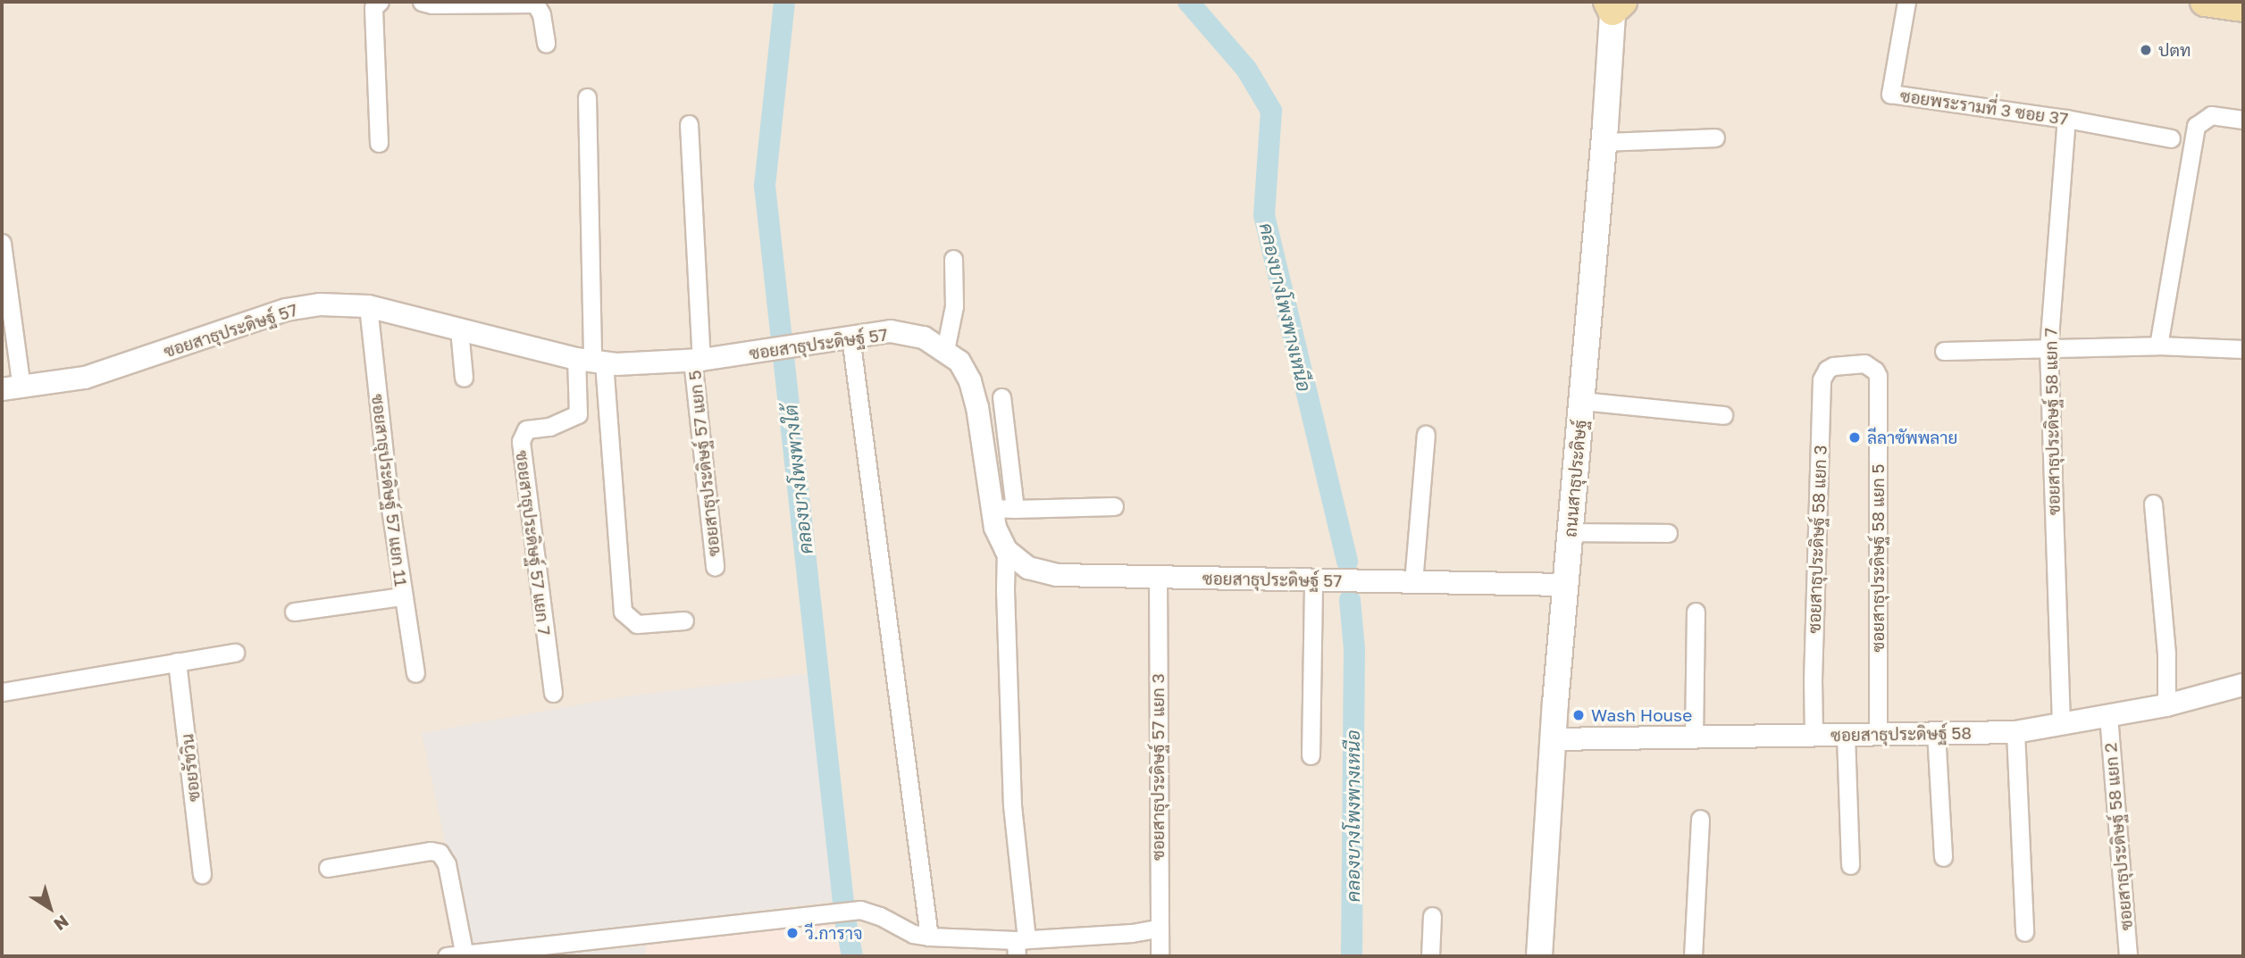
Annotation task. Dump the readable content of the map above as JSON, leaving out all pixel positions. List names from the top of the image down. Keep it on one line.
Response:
{"streets":{"main road":["ถนนสาธุประดิษฐ์"],"street":["ซอยพระรามที่ 3 ซอย 37","ซอยสาธุประดิษฐ์ 57","ซอยสาธุประดิษฐ์ 58 แยก 7","ซอยสาธุประดิษฐ์ 57 แยก 5","ซอยสาธุประดิษฐ์ 57 แยก 11","ซอยสาธุประดิษฐ์ 58 แยก 3","ซอยสาธุประดิษฐ์ 57 แยก 7","ซอยสาธุประดิษฐ์ 58 แยก 5","ซอยสาธุประดิษฐ์ 58","ซอยสาธุประดิษฐ์ 57 แยก 3","ซอยรัชวิน","ซอยสาธุประดิษฐ์ 58 แยก 2"]},"crossings":[["ซอยพระรามที่ 3 ซอย 37","ซอยสาธุประดิษฐ์ 58 แยก 7"],["ซอยสาธุประดิษฐ์ 57","ซอยสาธุประดิษฐ์ 57 แยก 5"],["ซอยสาธุประดิษฐ์ 57","ถนนสาธุประดิษฐ์"],["ซอยสาธุประดิษฐ์ 57","ซอยสาธุประดิษฐ์ 57 แยก 11"],["ซอยสาธุประดิษฐ์ 57","ซอยสาธุประดิษฐ์ 57 แยก 7"],["ซอยสาธุประดิษฐ์ 57","ซอยสาธุประดิษฐ์ 57 แยก 3"],["ซอยสาธุประดิษฐ์ 58 แยก 7","ซอยสาธุประดิษฐ์ 58"],["ถนนสาธุประดิษฐ์","ซอยสาธุประดิษฐ์ 58"],["ซอยสาธุประดิษฐ์ 58 แยก 3","ซอยสาธุประดิษฐ์ 58 แยก 5"],["ซอยสาธุประดิษฐ์ 58 แยก 3","ซอยสาธุประดิษฐ์ 58"],["ซอยสาธุประดิษฐ์ 58 แยก 5","ซอยสาธุประดิษฐ์ 58"],["ซอยสาธุประดิษฐ์ 58","ซอยสาธุประดิษฐ์ 58 แยก 2"]],"water":["คลองบางโพงพางเหนือ","คลองบางโพงพางใต้"],"places":["ปตท","ลีลาซัพพลาย","Wash House","วี.การาจ"],"north":"bottom right"}
